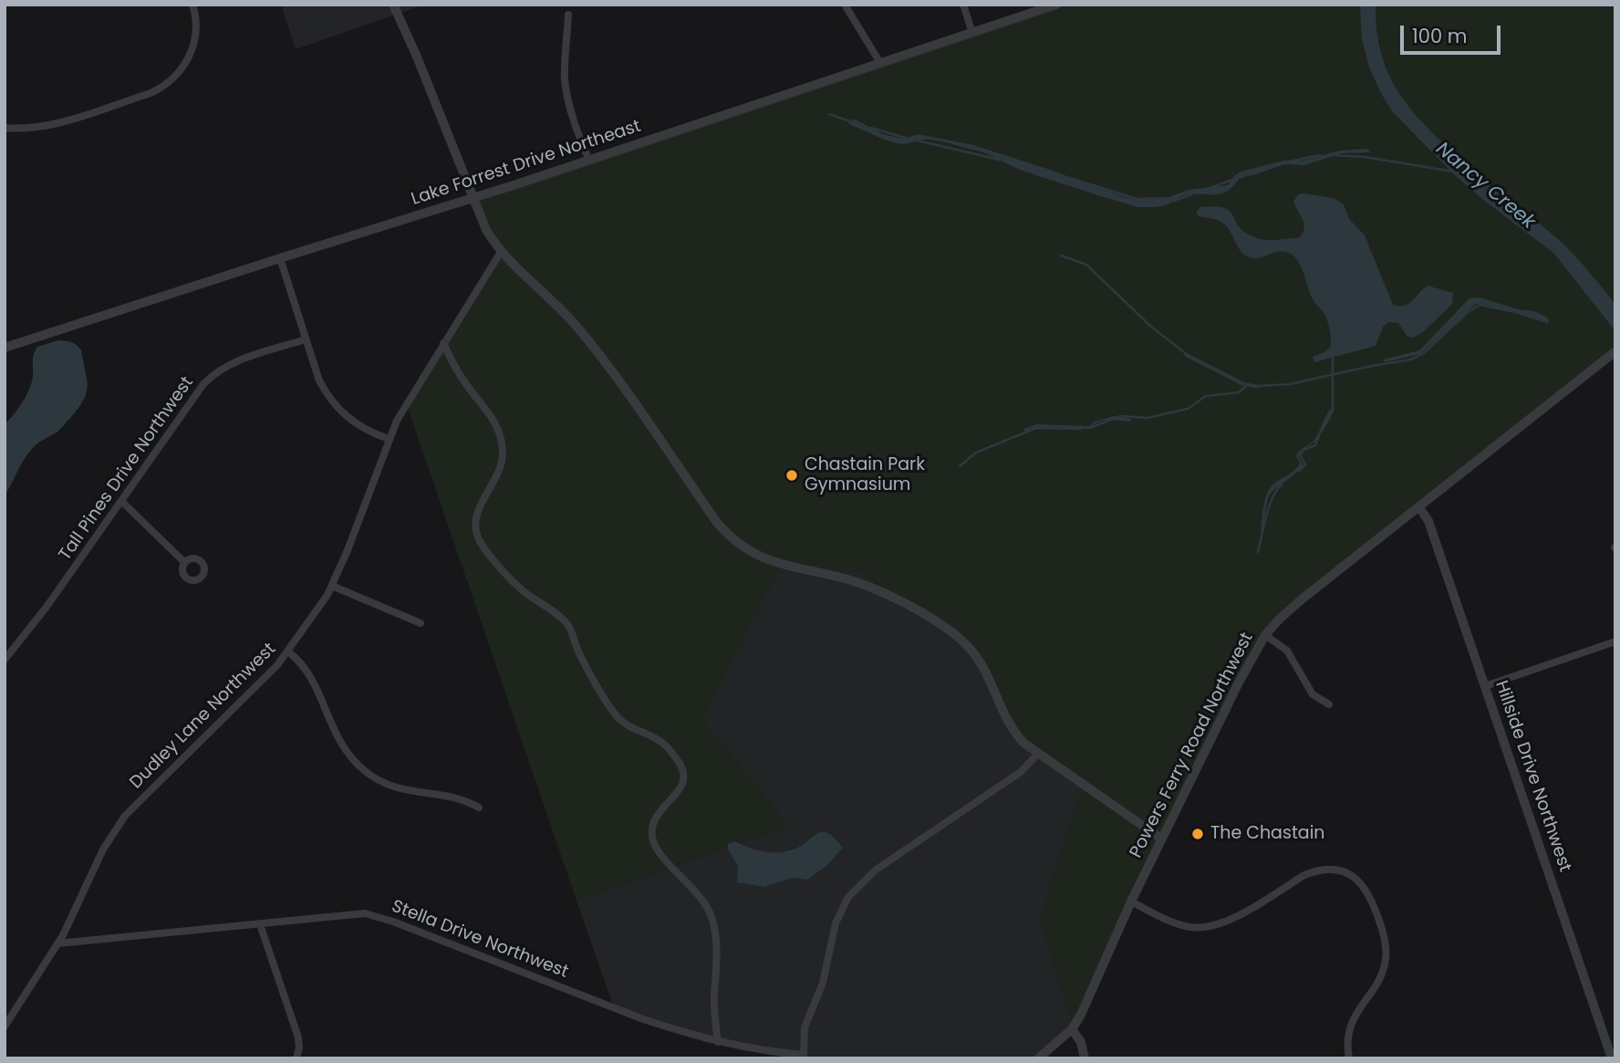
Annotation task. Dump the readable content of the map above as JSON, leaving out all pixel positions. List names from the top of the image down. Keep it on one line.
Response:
{"streets":{"street":["Lake Forrest Drive Northeast","Tall Pines Drive Northwest","Dudley Lane Northwest","Powers Ferry Road Northwest","Hillside Drive Northwest","Stella Drive Northwest"]},"crossings":[["Dudley Lane Northwest","Stella Drive Northwest"],["Powers Ferry Road Northwest","Hillside Drive Northwest"]],"water":["Nancy Creek"],"places":["Chastain Park Gymnasium","The Chastain"],"scale_bar":"100 m"}
